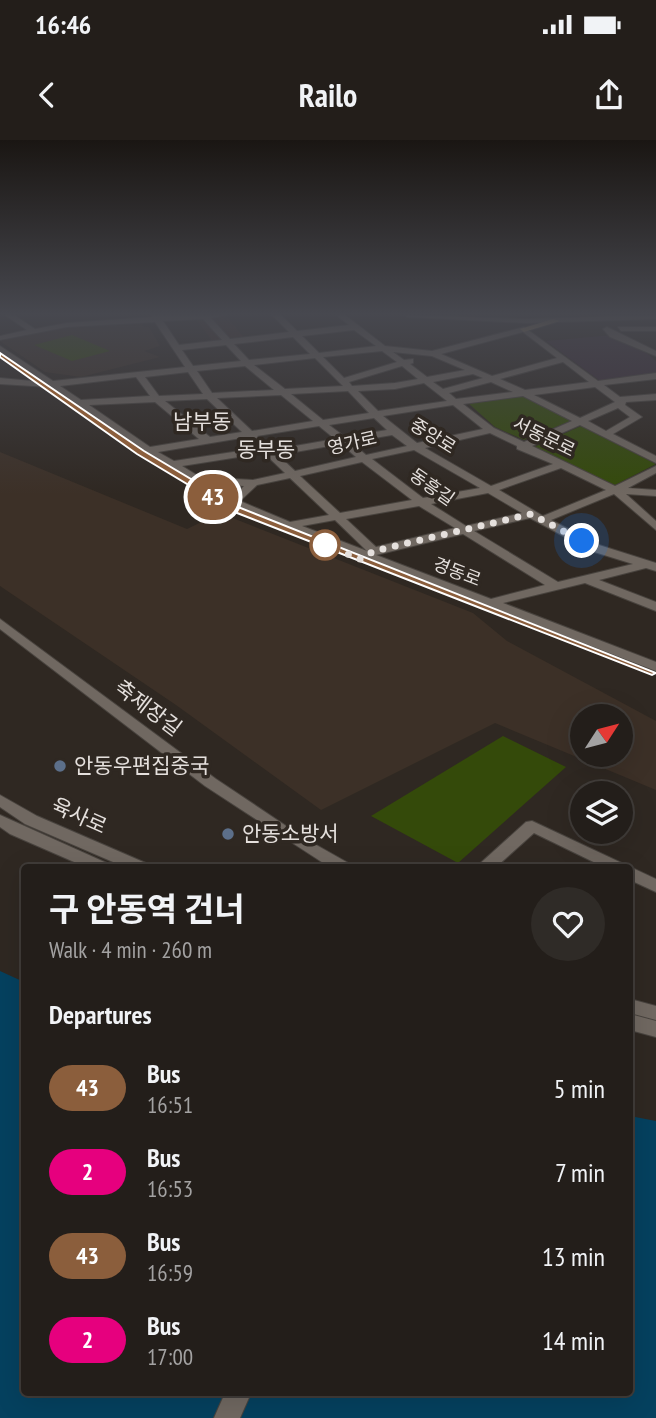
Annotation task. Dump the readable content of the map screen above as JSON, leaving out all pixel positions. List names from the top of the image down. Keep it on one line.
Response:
{"streets":{"street":["중앙로","서동문로","영가로","동흥길","경동로","축제장길","육사로"]},"crossings":[["중앙로","영가로"],["서동문로","영가로"],["영가로","동흥길"],["영가로","경동로"]],"districts":["남부동","동부동"],"places":["안동우편집중국","안동소방서"],"lines":["bus line 43"],"north":"top right","page":{"status":"16:46","header":"Railo","on_map":"43","heading":[["구 안동역 건너","Walk · 4 min · 260 m"],"Departures"],"list":[{"mark":"43","name":"Bus","note":"16:51","value":"5 min"},{"mark":"2","name":"Bus","note":"16:53","value":"7 min"},{"mark":"43","name":"Bus","note":"16:59","value":"13 min"},{"mark":"2","name":"Bus","note":"17:00","value":"14 min"}]}}
